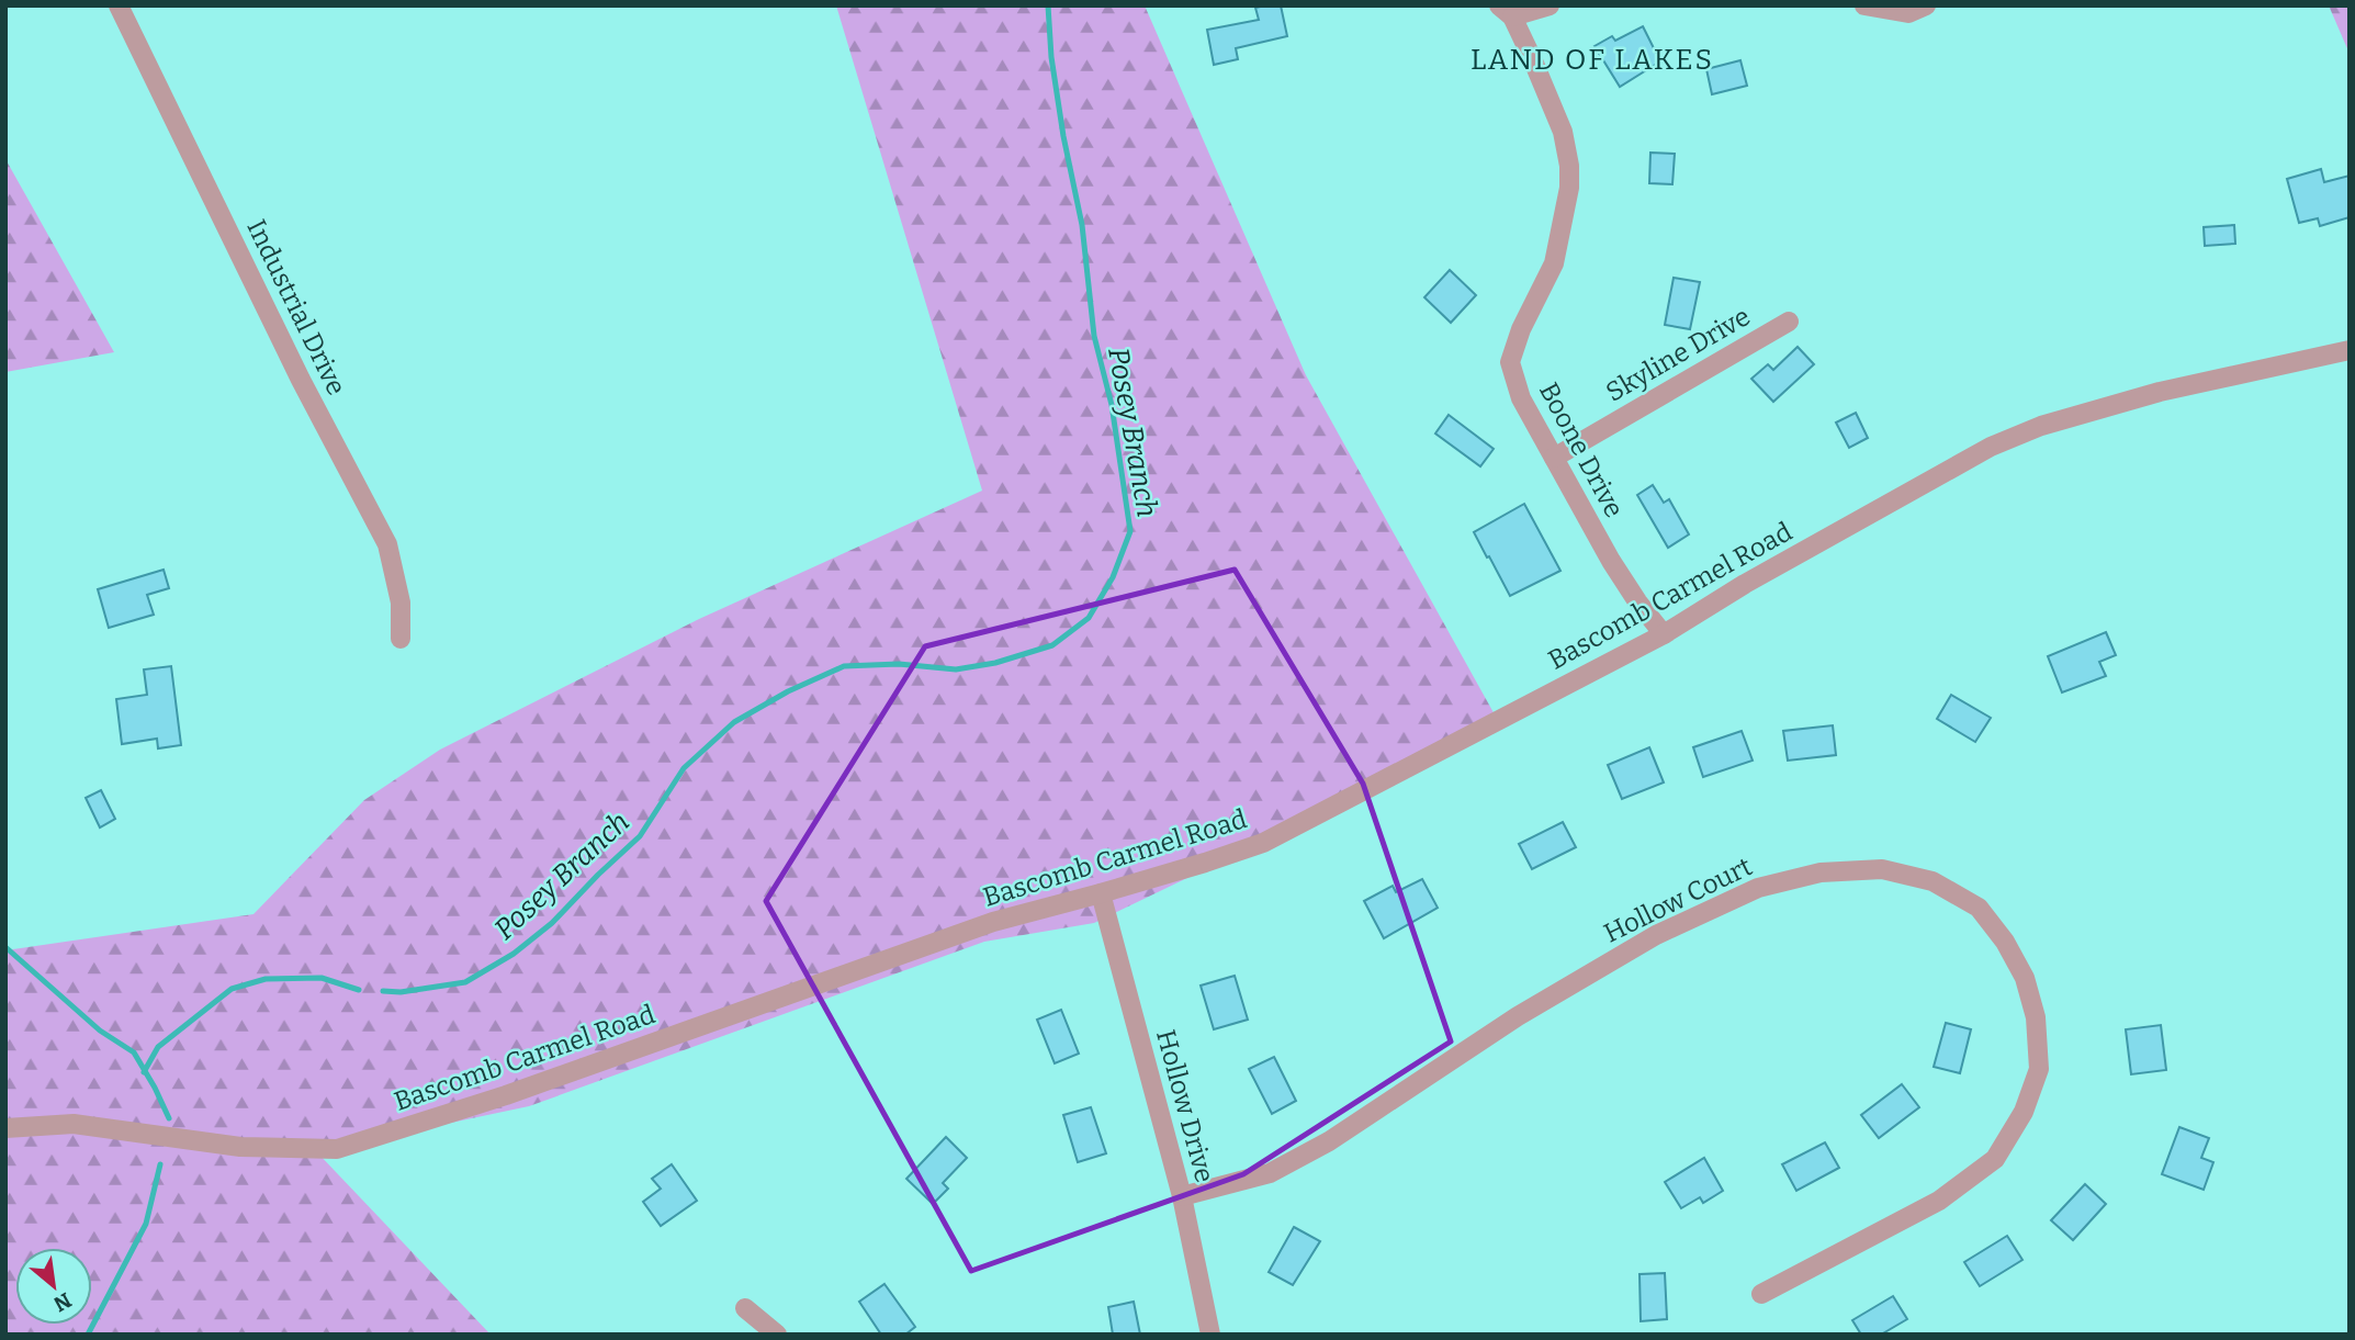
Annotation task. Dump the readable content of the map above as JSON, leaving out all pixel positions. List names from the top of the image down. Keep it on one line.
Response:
{"streets":{"street":["Industrial Drive","Skyline Drive","Boone Drive","Bascomb Carmel Road","Hollow Court","Hollow Drive"]},"crossings":[["Skyline Drive","Boone Drive"],["Boone Drive","Bascomb Carmel Road"],["Bascomb Carmel Road","Hollow Drive"],["Hollow Court","Hollow Drive"]],"districts":["LAND OF LAKES"],"water":["Posey Branch"],"north":"bottom right"}
